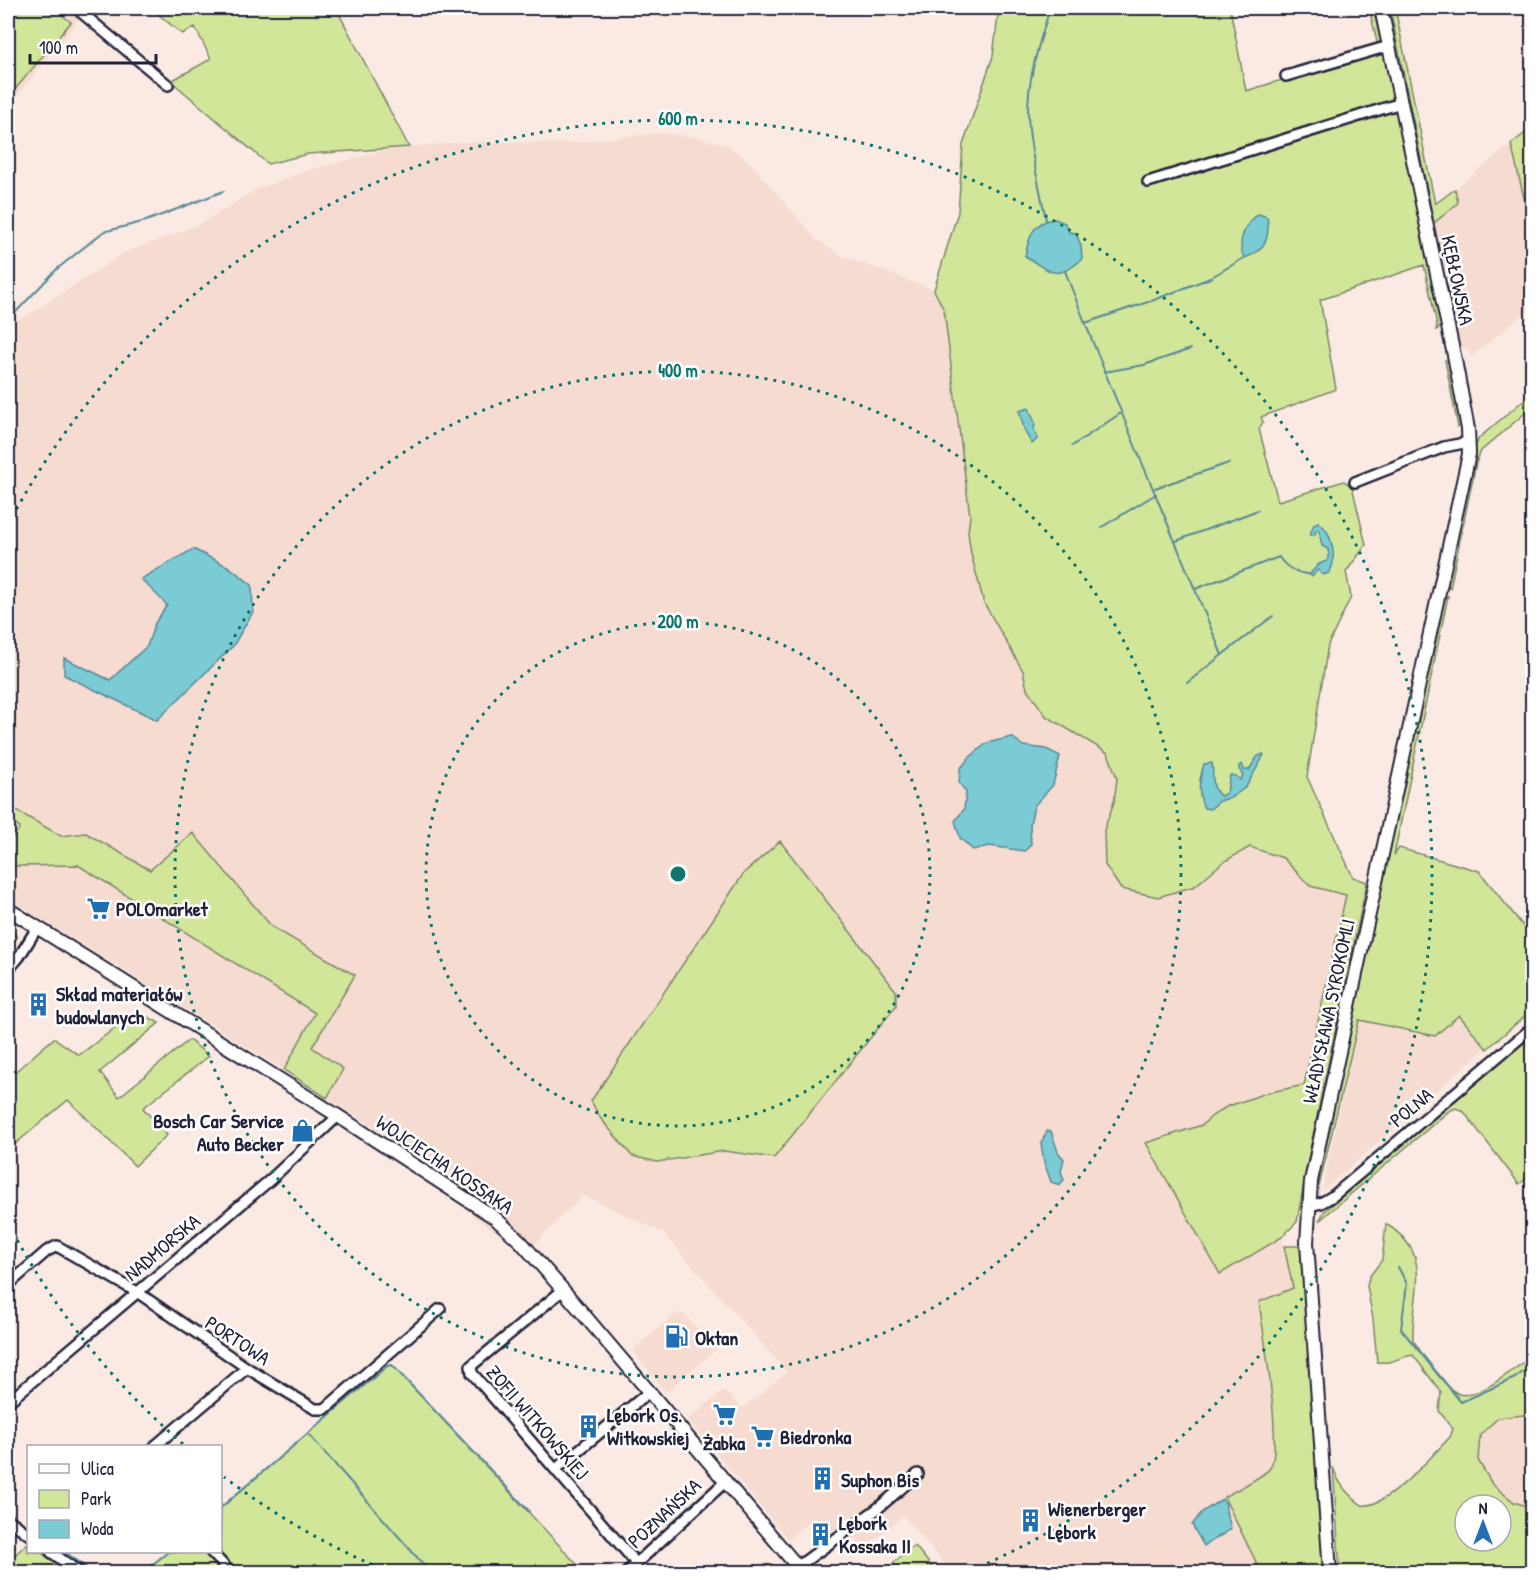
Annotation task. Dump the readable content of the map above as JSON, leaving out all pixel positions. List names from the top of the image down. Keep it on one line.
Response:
{"streets":{"street":["KĘBŁOWSKA","WŁADYSŁAWA SYROKOMLI","POLNA","WOJCIECHA KOSSAKA","NADMORSKA","PORTOWA","ZOFII WITKOWSKIEJ","POZNAŃSKA"]},"crossings":[["KĘBŁOWSKA","WŁADYSŁAWA SYROKOMLI"],["WŁADYSŁAWA SYROKOMLI","POLNA"],["WOJCIECHA KOSSAKA","NADMORSKA"],["WOJCIECHA KOSSAKA","ZOFII WITKOWSKIEJ"],["WOJCIECHA KOSSAKA","POZNAŃSKA"],["NADMORSKA","PORTOWA"],["ZOFII WITKOWSKIEJ","POZNAŃSKA"]],"places":{"supermarket":["POLOmarket","Żabka","Biedronka"],"building":["Skład materiałów budowlanych","Lębork Os. Witkowskiej","Suphon Bis","Wienerberger Lębork","Lębork Kossaka II"],"shop":["Bosch Car Service Auto Becker"],"fuel station":["Oktan"]},"legend":["Ulica","Park","Woda"],"scale_bar":"100 m","north":"top","rings":["600 m","400 m","200 m"]}
